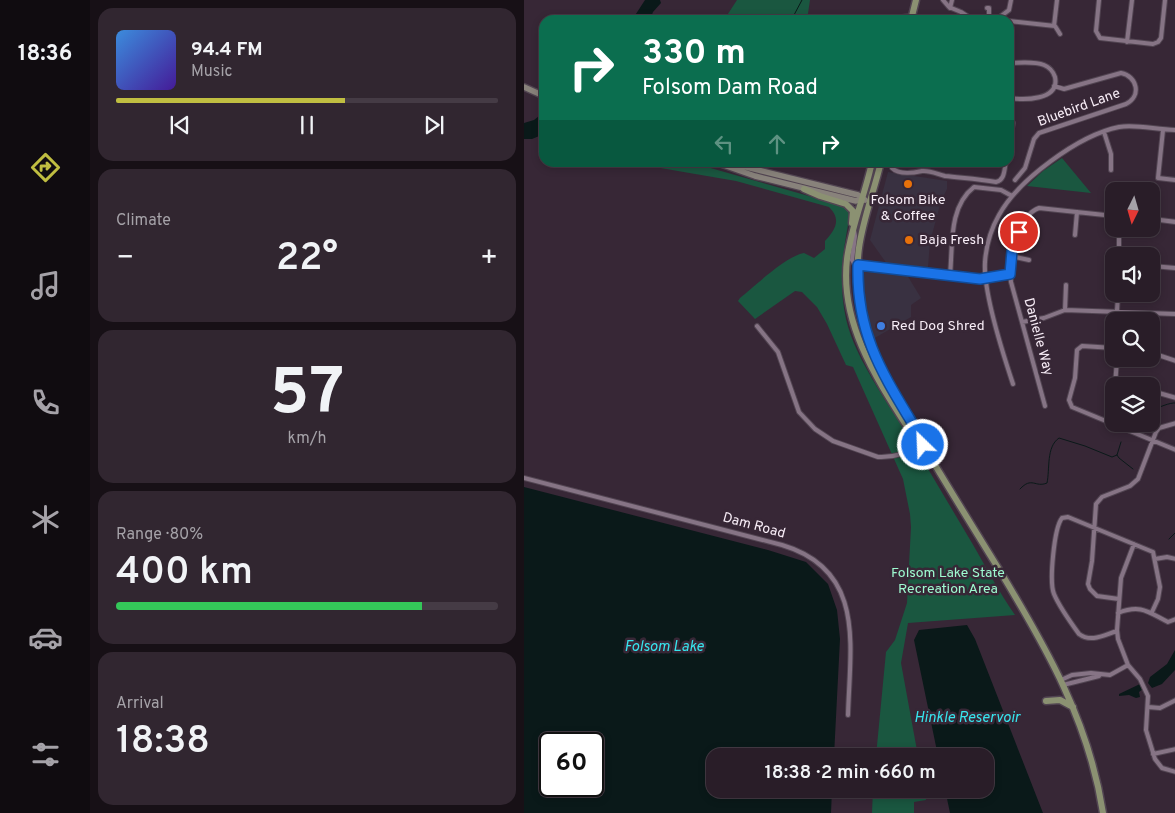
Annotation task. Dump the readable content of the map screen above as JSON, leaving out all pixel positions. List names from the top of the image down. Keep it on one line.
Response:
{"streets":{"street":["Bluebird Lane","Danielle Way","Dam Road"]},"water":["Folsom Lake","Hinkle Reservoir"],"parks":["Folsom Lake State Recreation Area"],"places":["Folsom Bike & Coffee","Baja Fresh","Red Dog Shred"],"north":"bottom","page":{"tabs":"18:36","turn":["330 m","Folsom Dam Road"],"song":["94.4 FM","Music"],"tile":["Climate",["57","km/h"],["Range · 80%","400 km"],["Arrival","18:38"]],"heat":["−","22°","+"],"limit":"60","trip":"18:38 · 2 min · 660 m"}}
